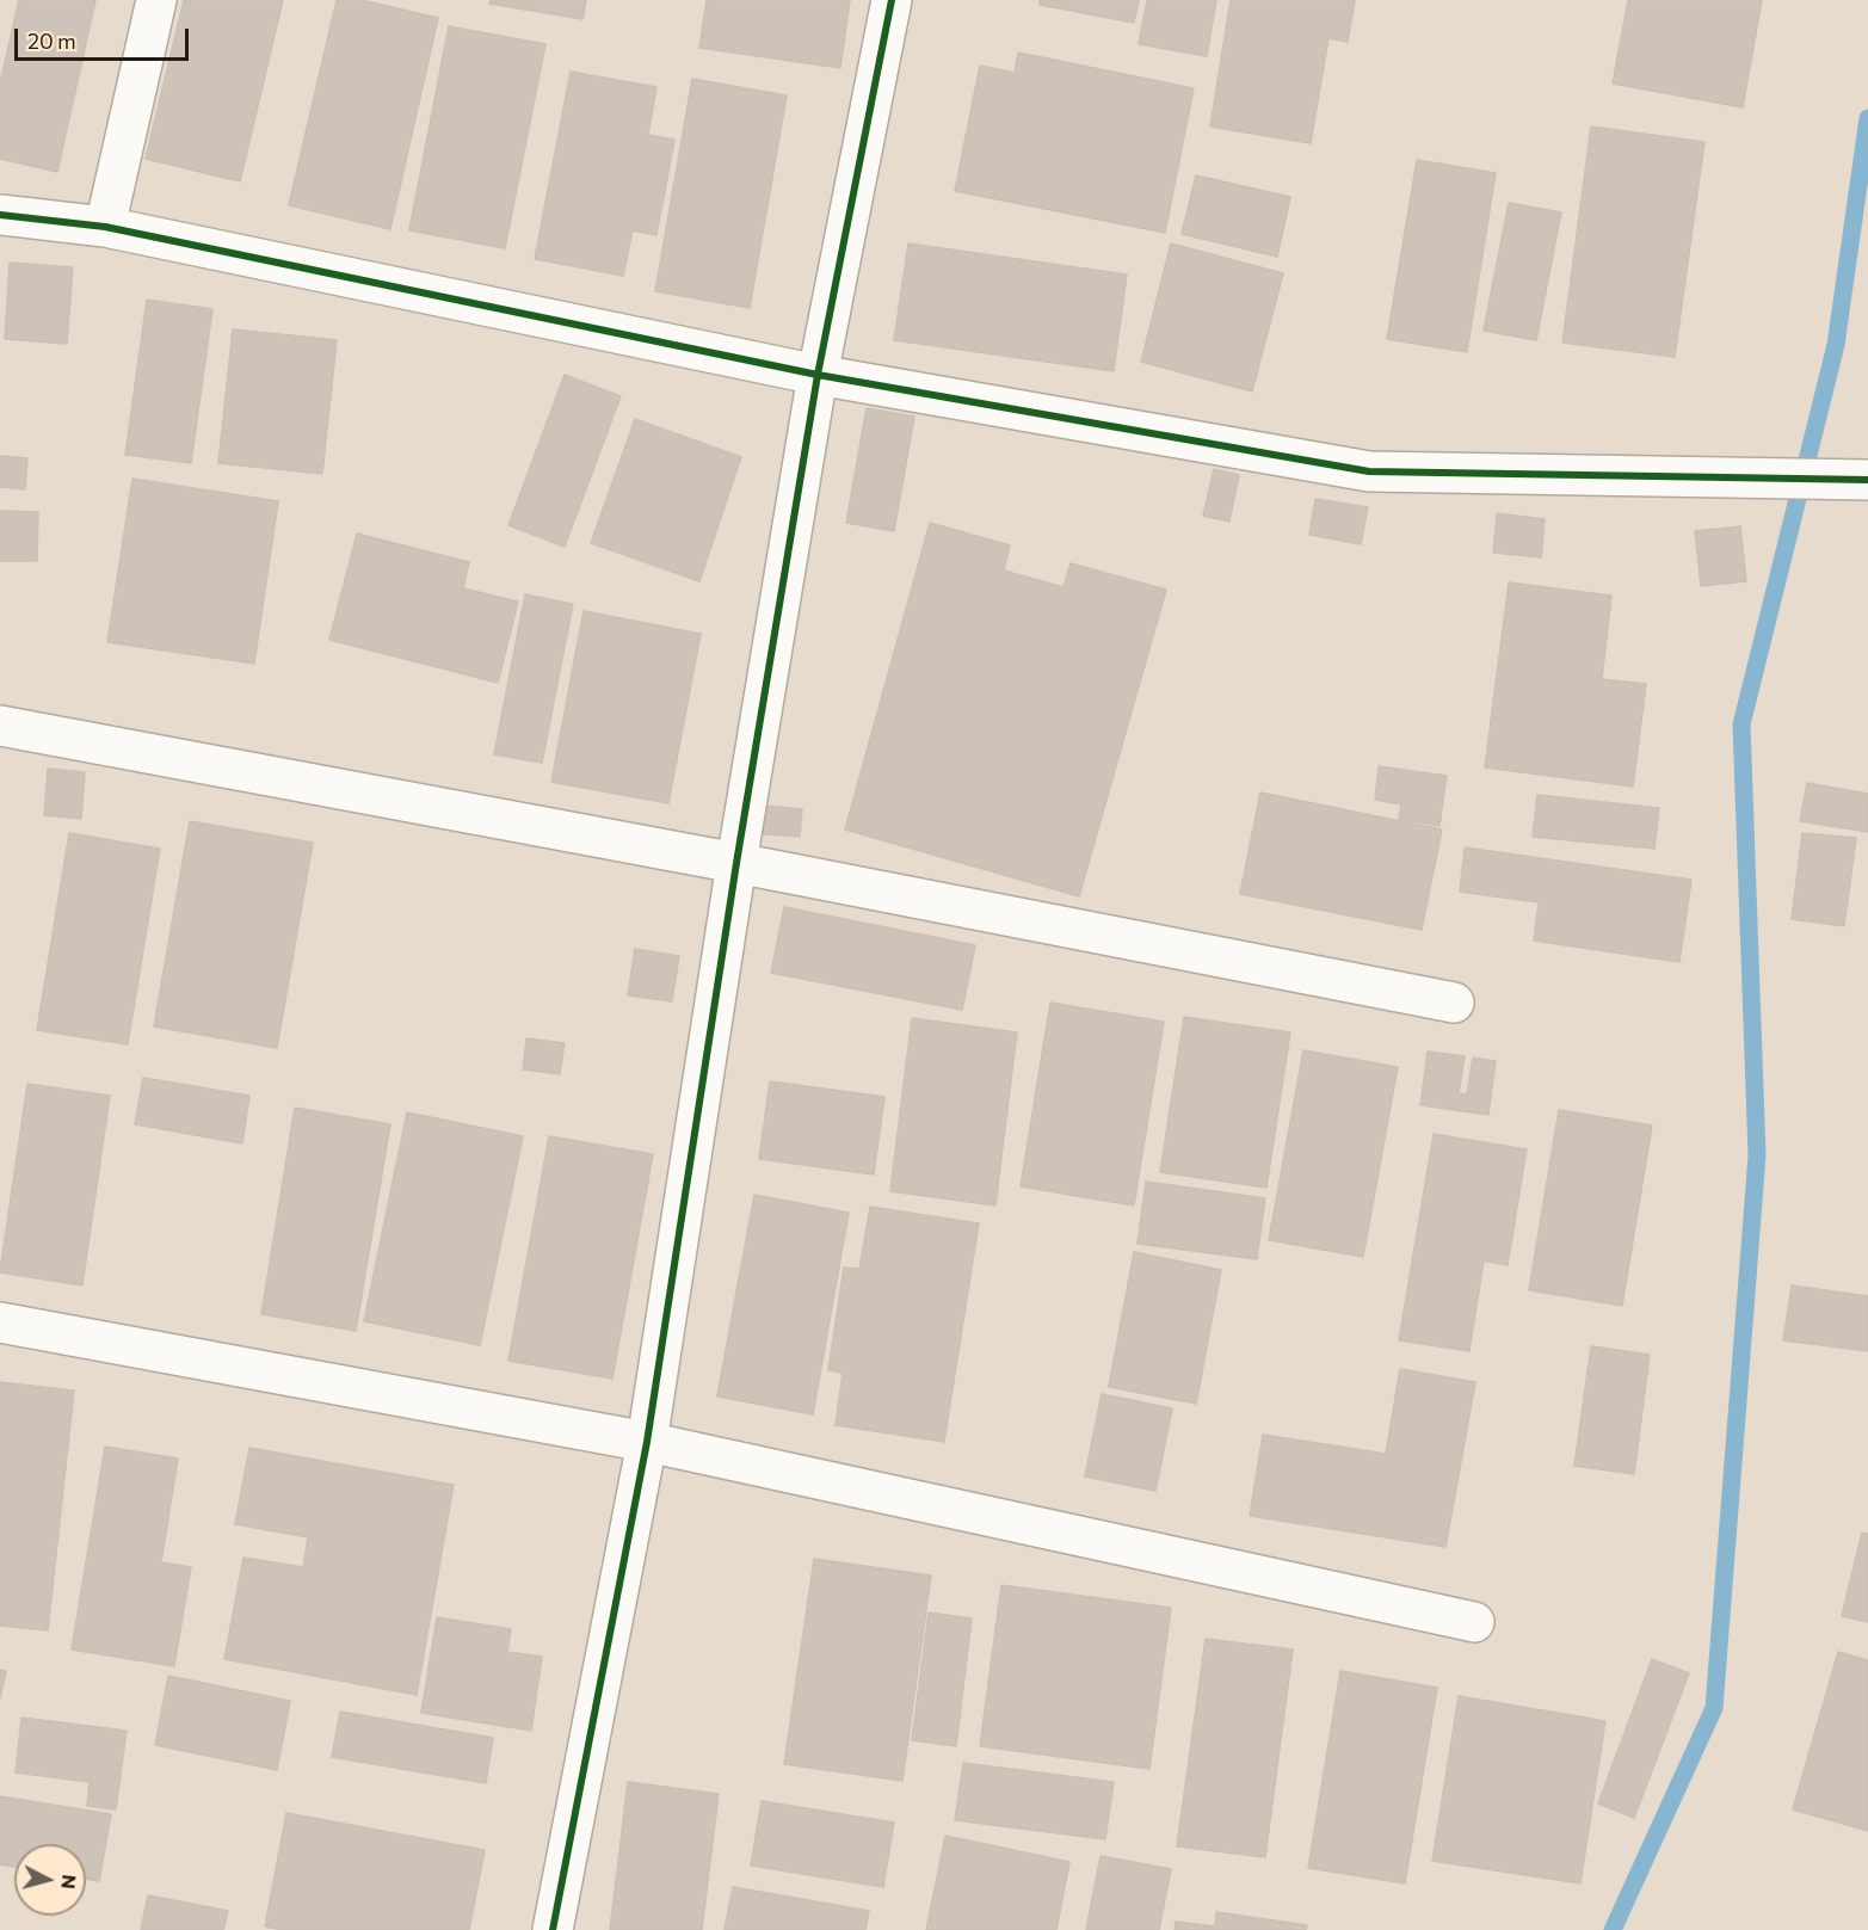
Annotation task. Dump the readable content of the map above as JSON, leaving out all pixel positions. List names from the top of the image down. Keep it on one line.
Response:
{"scale_bar":"20 m","north":"right"}
